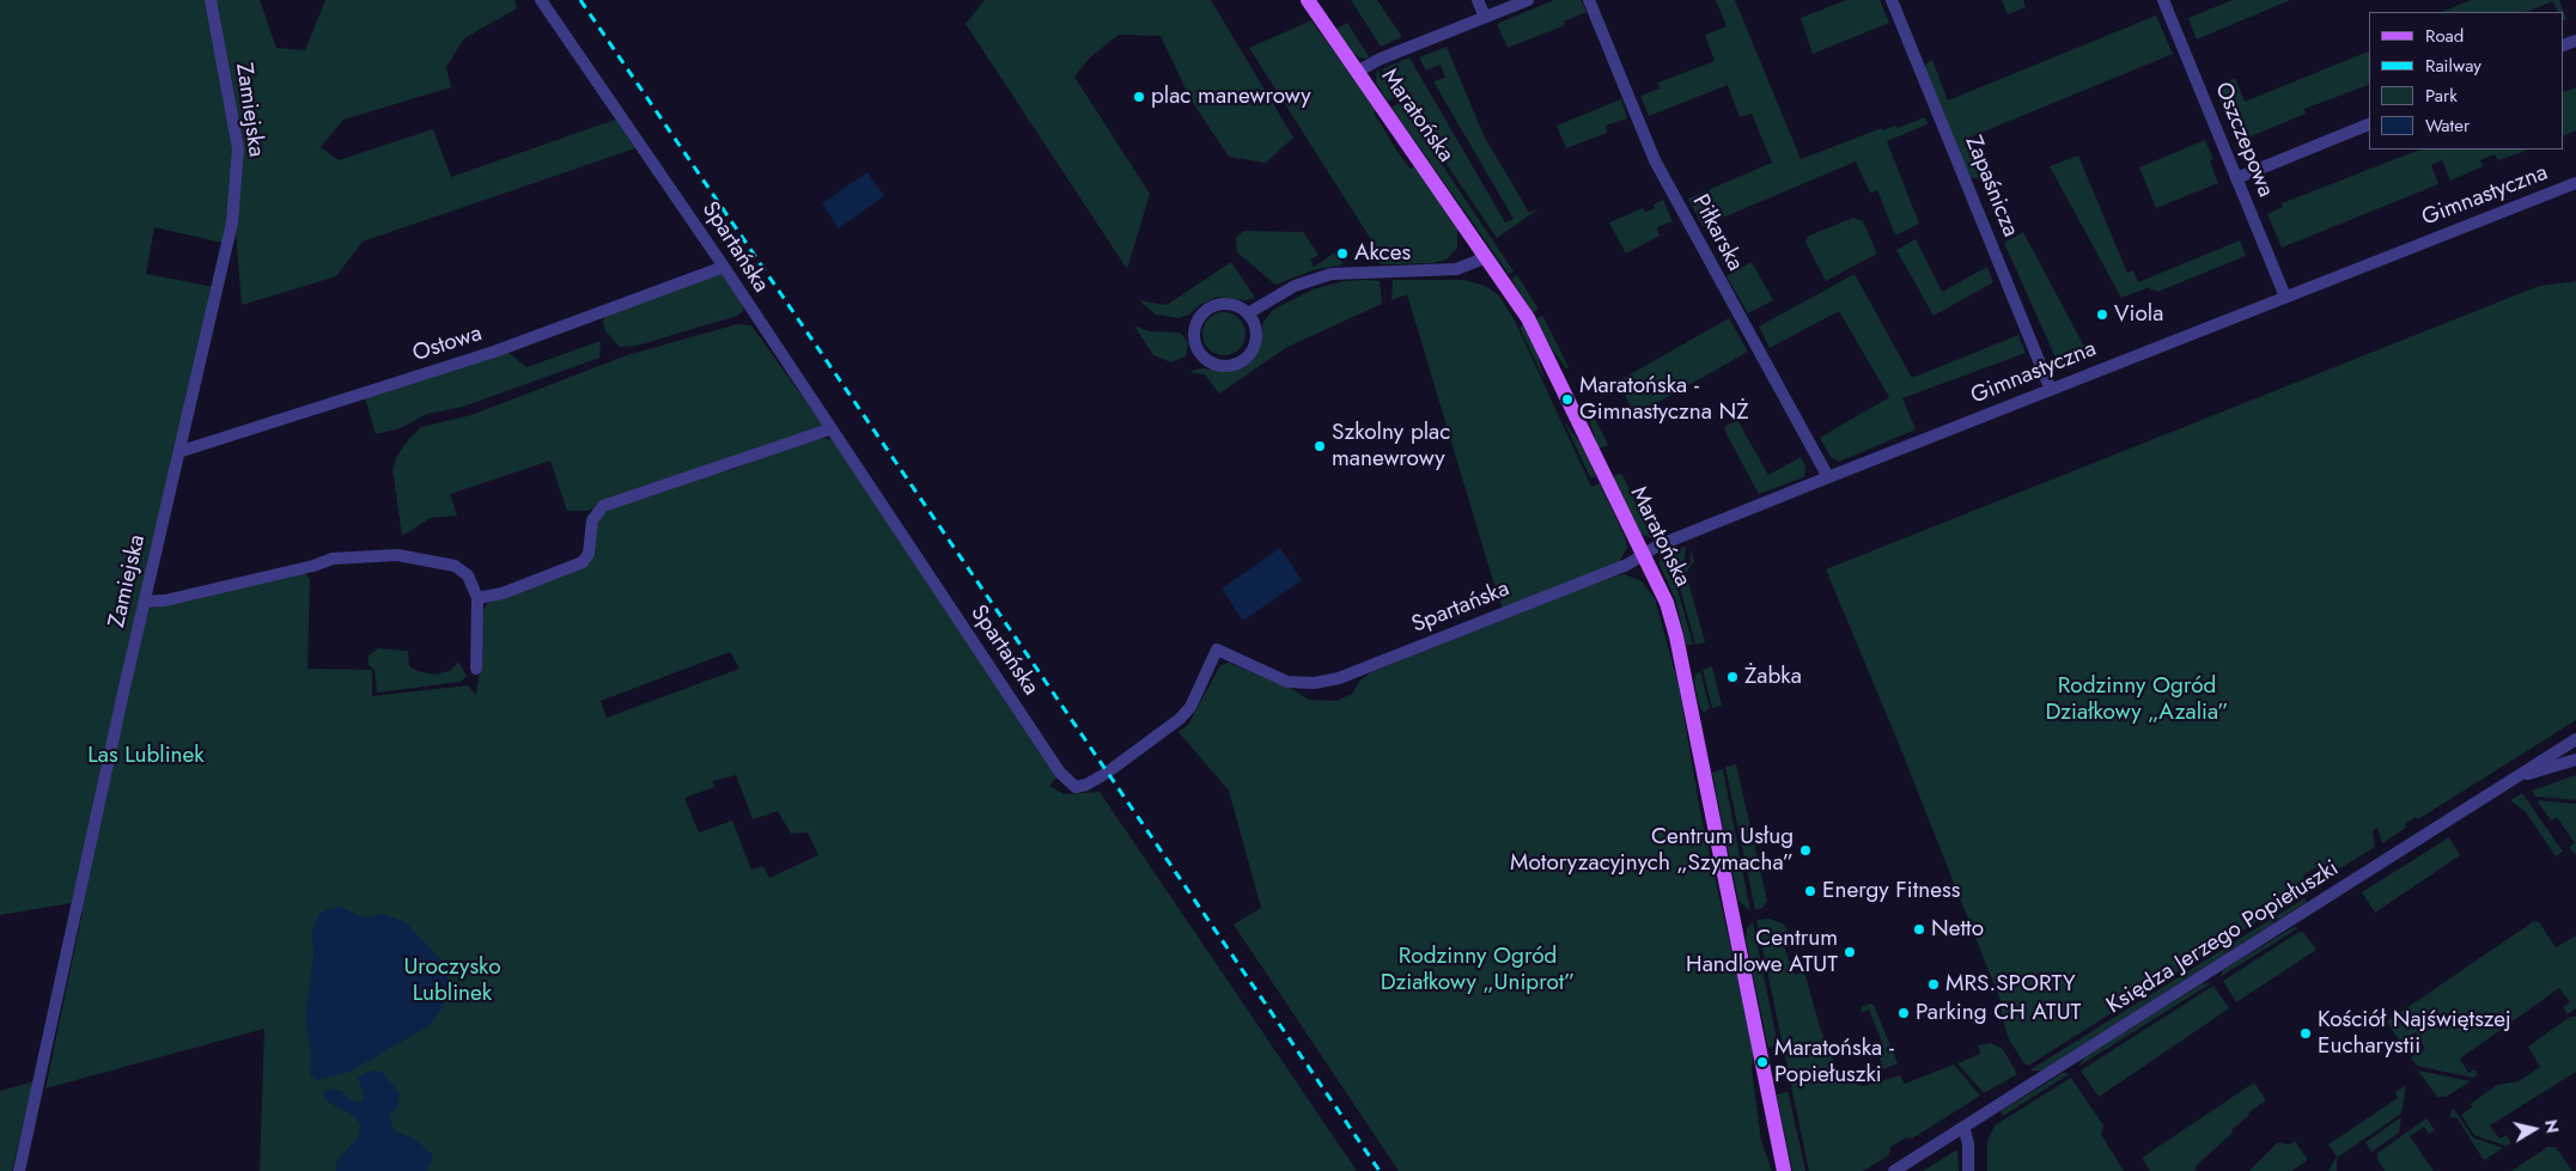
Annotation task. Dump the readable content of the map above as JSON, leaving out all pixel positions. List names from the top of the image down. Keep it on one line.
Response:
{"streets":{"main road":["Maratońska"],"street":["Zamiejska","Oszczepowa","Zapaśnicza","Gimnastyczna","Piłkarska","Spartańska","Ostowa","Księdza Jerzego Popiełuszki"]},"crossings":[["Zamiejska","Ostowa"],["Maratońska","Gimnastyczna"],["Oszczepowa","Gimnastyczna"],["Zapaśnicza","Gimnastyczna"],["Gimnastyczna","Piłkarska"],["Gimnastyczna","Spartańska"],["Spartańska","Ostowa"]],"parks":["Rodzinny Ogród Działkowy „Azalia”","Las Lublinek","Rodzinny Ogród Działkowy „Uniprot”","Uroczysko Lublinek"],"places":["plac manewrowy","Akces","Viola","Maratońska - Gimnastyczna NŻ","Szkolny plac manewrowy","Żabka","Centrum Usług Motoryzacyjnych „Szymacha”","Energy Fitness","Netto","Centrum Handlowe ATUT","MRS.SPORTY","Parking CH ATUT","Kościół Najświętszej Eucharystii","Maratońska - Popiełuszki"],"legend":["Road","Railway","Park","Water"],"north":"right"}
